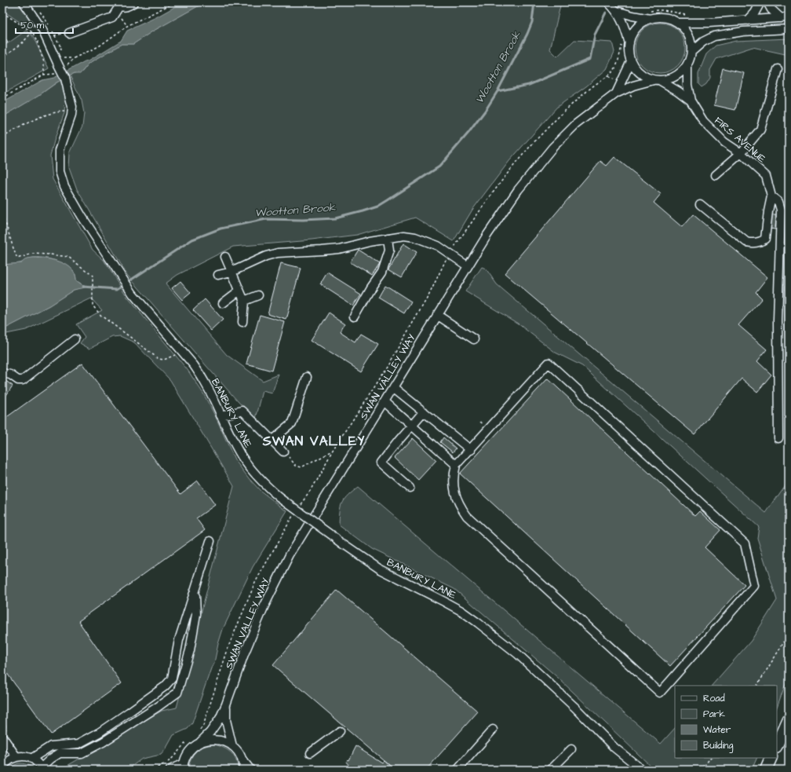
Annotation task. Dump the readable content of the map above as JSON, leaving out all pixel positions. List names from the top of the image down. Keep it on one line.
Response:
{"streets":{"street":["FIRS AVENUE","SWAN VALLEY WAY","BANBURY LANE"]},"crossings":[["FIRS AVENUE","SWAN VALLEY WAY"]],"districts":["SWAN VALLEY"],"water":["Wootton Brook"],"legend":["Road","Park","Water","Building"],"scale_bar":"50 m"}
